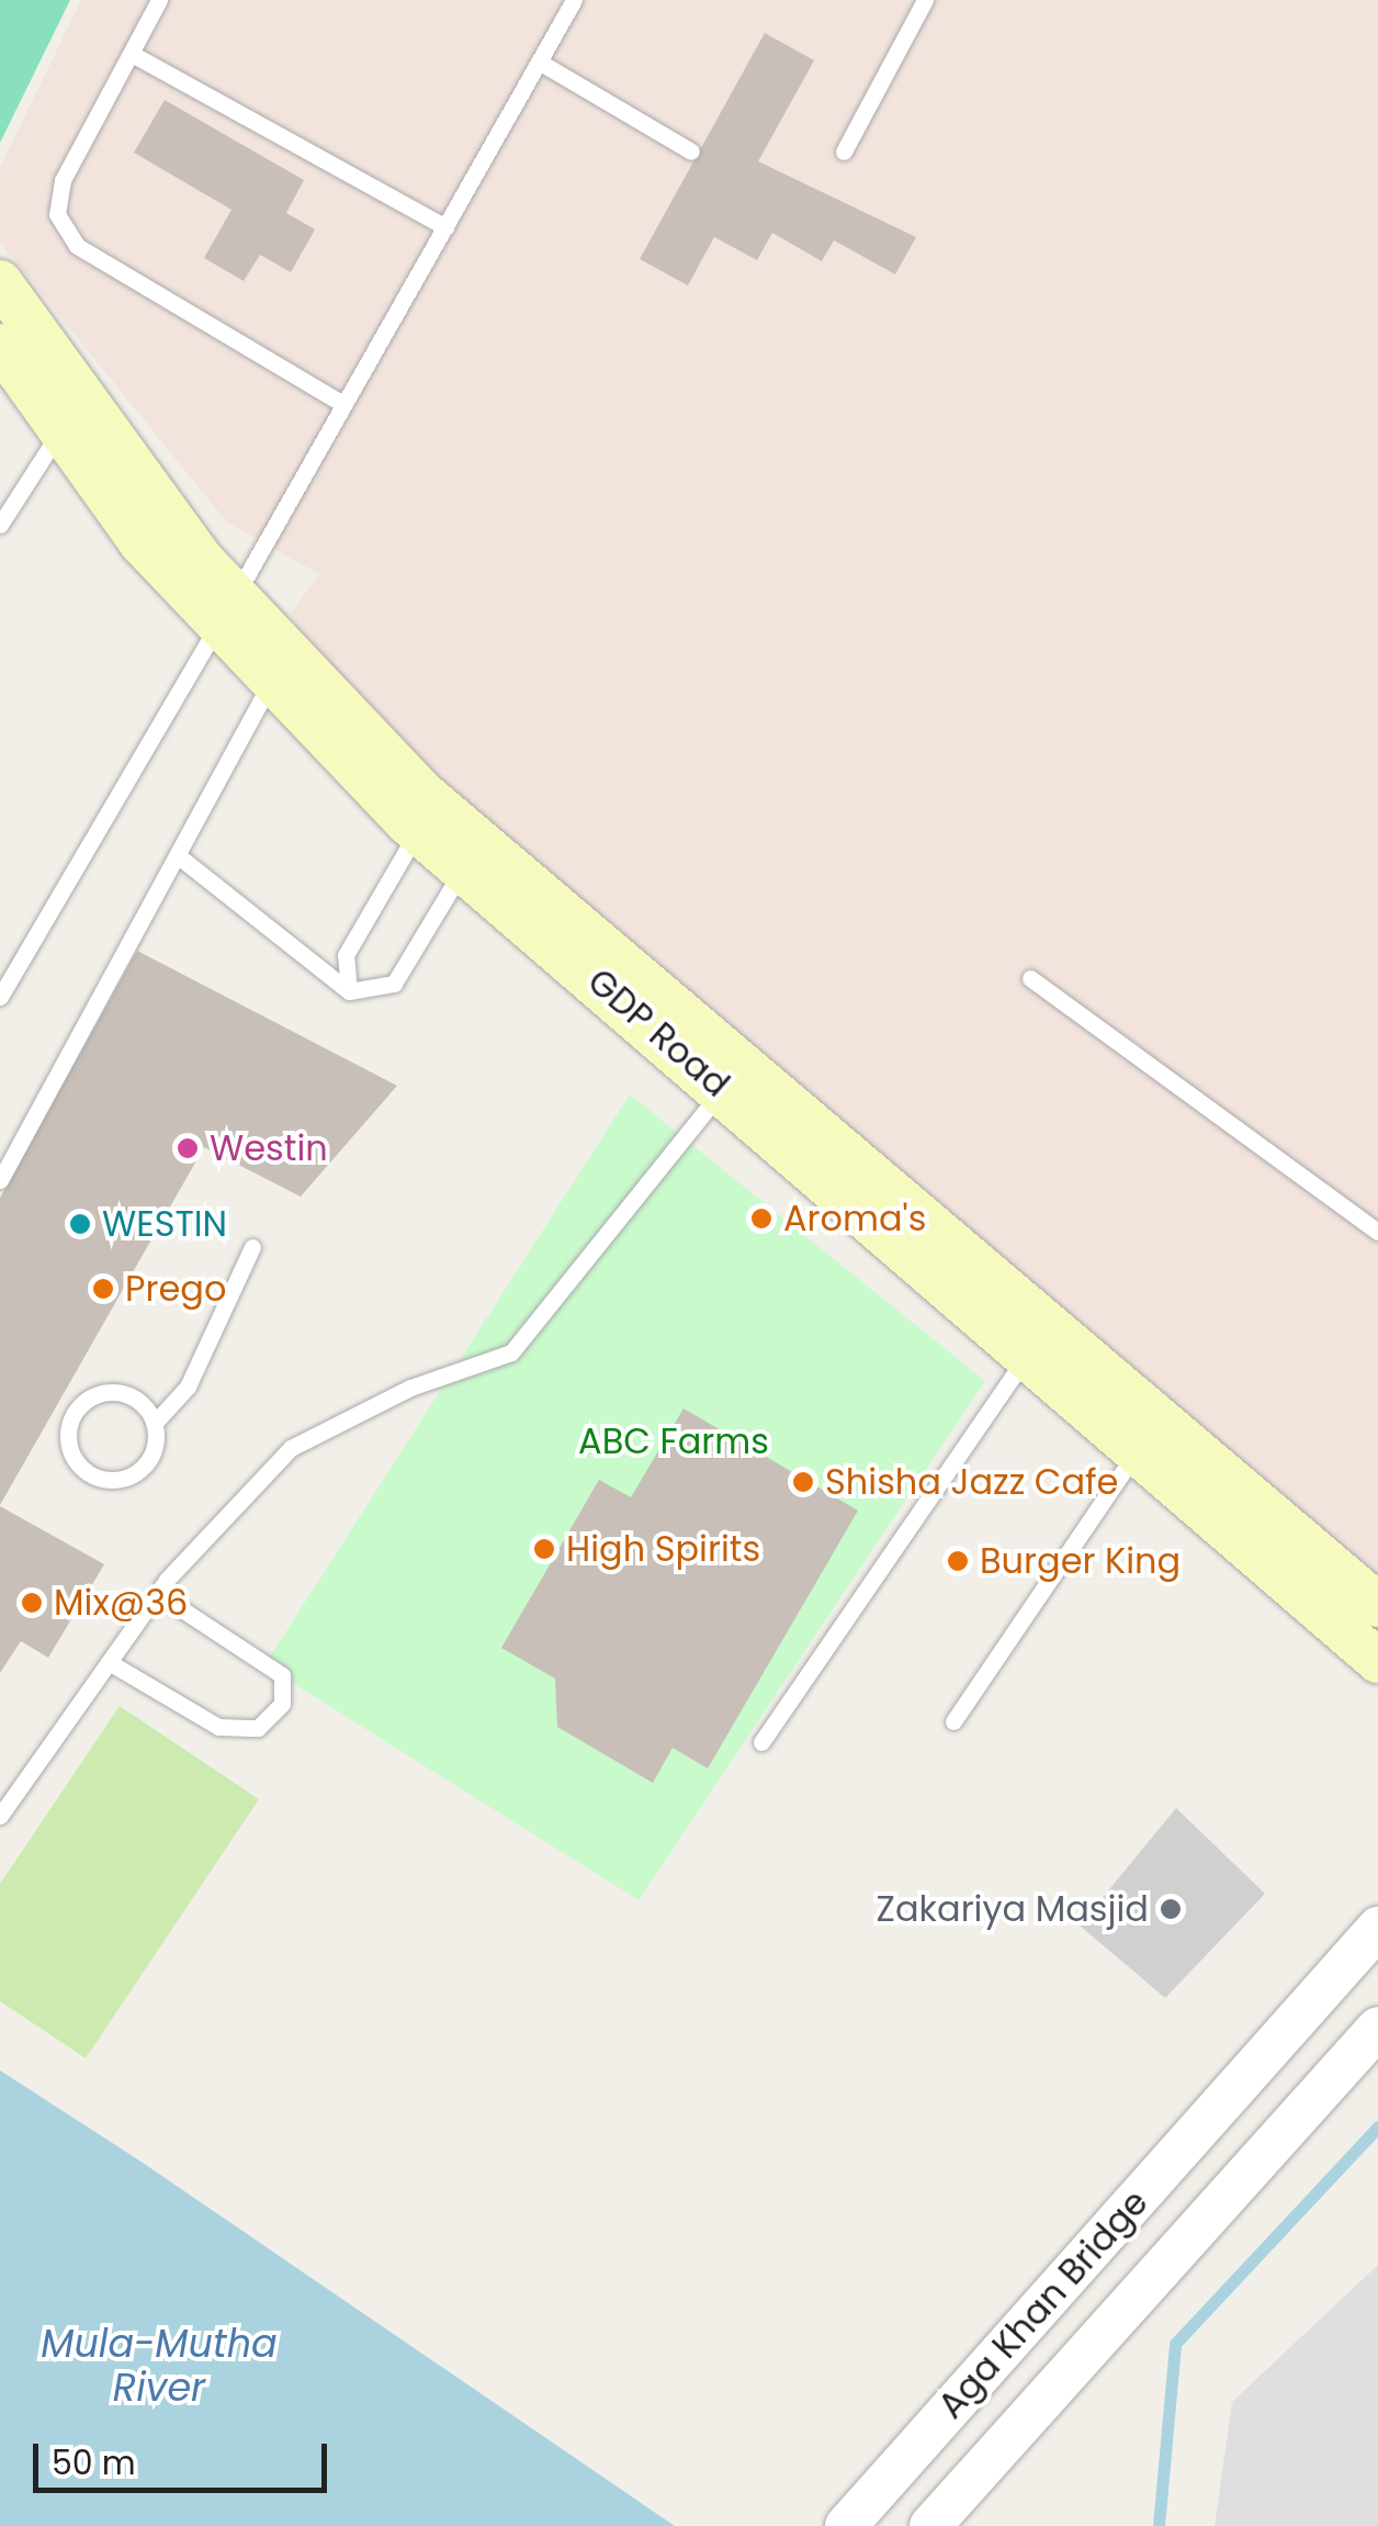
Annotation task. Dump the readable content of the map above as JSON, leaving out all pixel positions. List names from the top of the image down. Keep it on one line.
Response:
{"streets":{"main road":["GDP Road"],"street":["Aga Khan Bridge"]},"water":["Mula-Mutha River"],"parks":["ABC Farms"],"places":["Westin","Aroma's","WESTIN","Prego","Shisha Jazz Cafe","High Spirits","Burger King","Mix@36","Zakariya Masjid"],"scale_bar":"50 m"}
